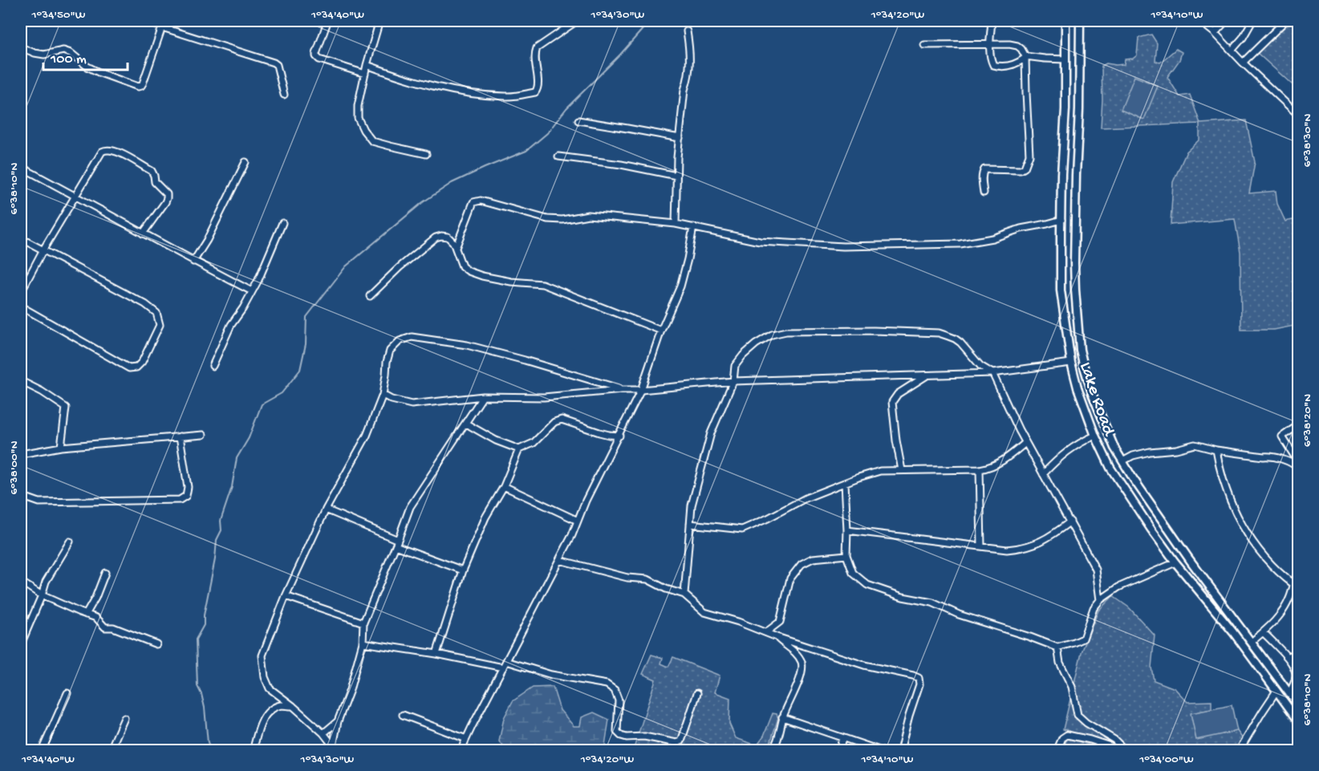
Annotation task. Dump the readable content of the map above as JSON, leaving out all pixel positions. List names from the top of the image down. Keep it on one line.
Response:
{"streets":{"main road":["Lake Road"]},"scale_bar":"100 m","coordinates":["1°34'50\"W","1°34'40\"W","1°34'30\"W","1°34'20\"W","1°34'10\"W","6°38'30\"N","6°38'10\"N","6°38'20\"N","6°38'00\"N","1°34'00\"W"]}
